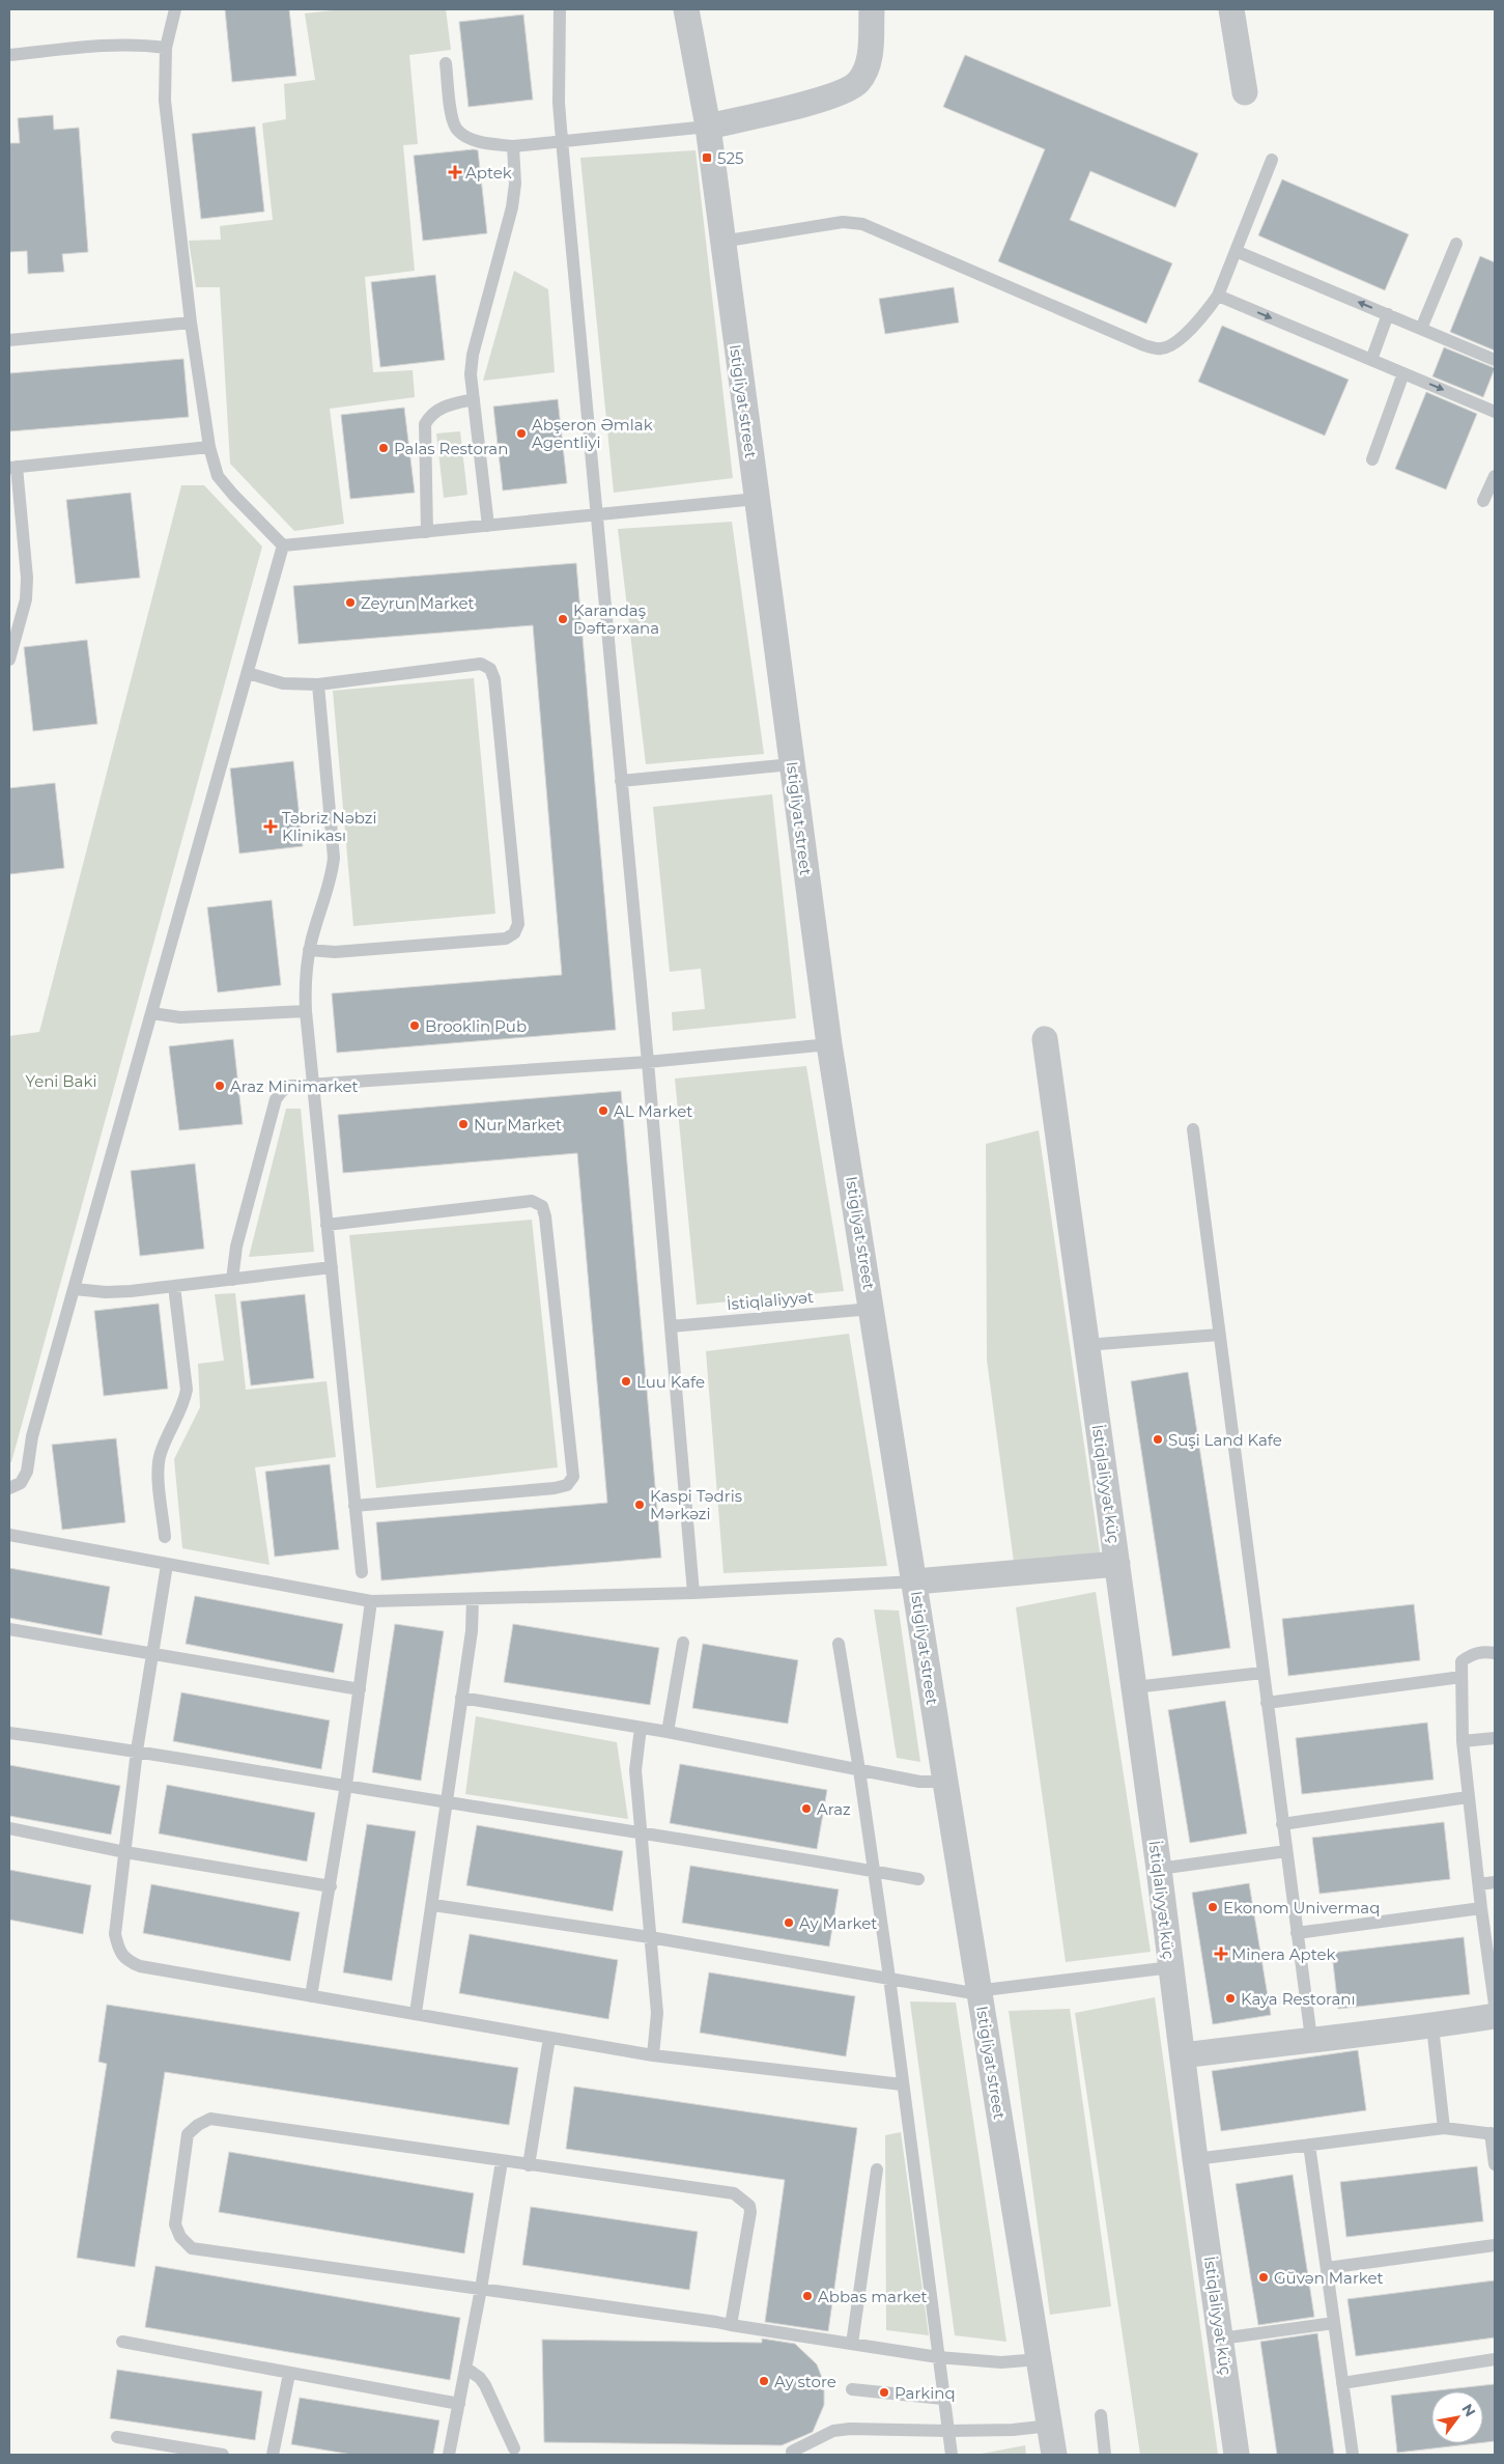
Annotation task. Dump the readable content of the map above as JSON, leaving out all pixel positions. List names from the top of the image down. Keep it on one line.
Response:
{"streets":{"street":["Istigliyat street","İstiqlaliyyət küç"],"lane":["İstiqlaliyyət"]},"crossings":[["Istigliyat street","İstiqlaliyyət"]],"parks":["Yeni Baki"],"places":{"transit":["525"],"health":["Aptek","Təbriz Nəbzi Klinikası","Minera Aptek"],"other":["Abşeron Əmlak Agentliyi","Palas Restoran","Zeyrun Market","Karandaş Dəftərxana","Brooklin Pub","Araz Minimarket","AL Market","Nur Market","Luu Kafe","Suşi Land Kafe","Kaspi Tədris Mərkəzi","Araz","Ekonom Univermaq","Ay Market","Kaya Restoranı","Güvən Market","Abbas market","Ay store","Parkinq"]},"north":"top right"}
